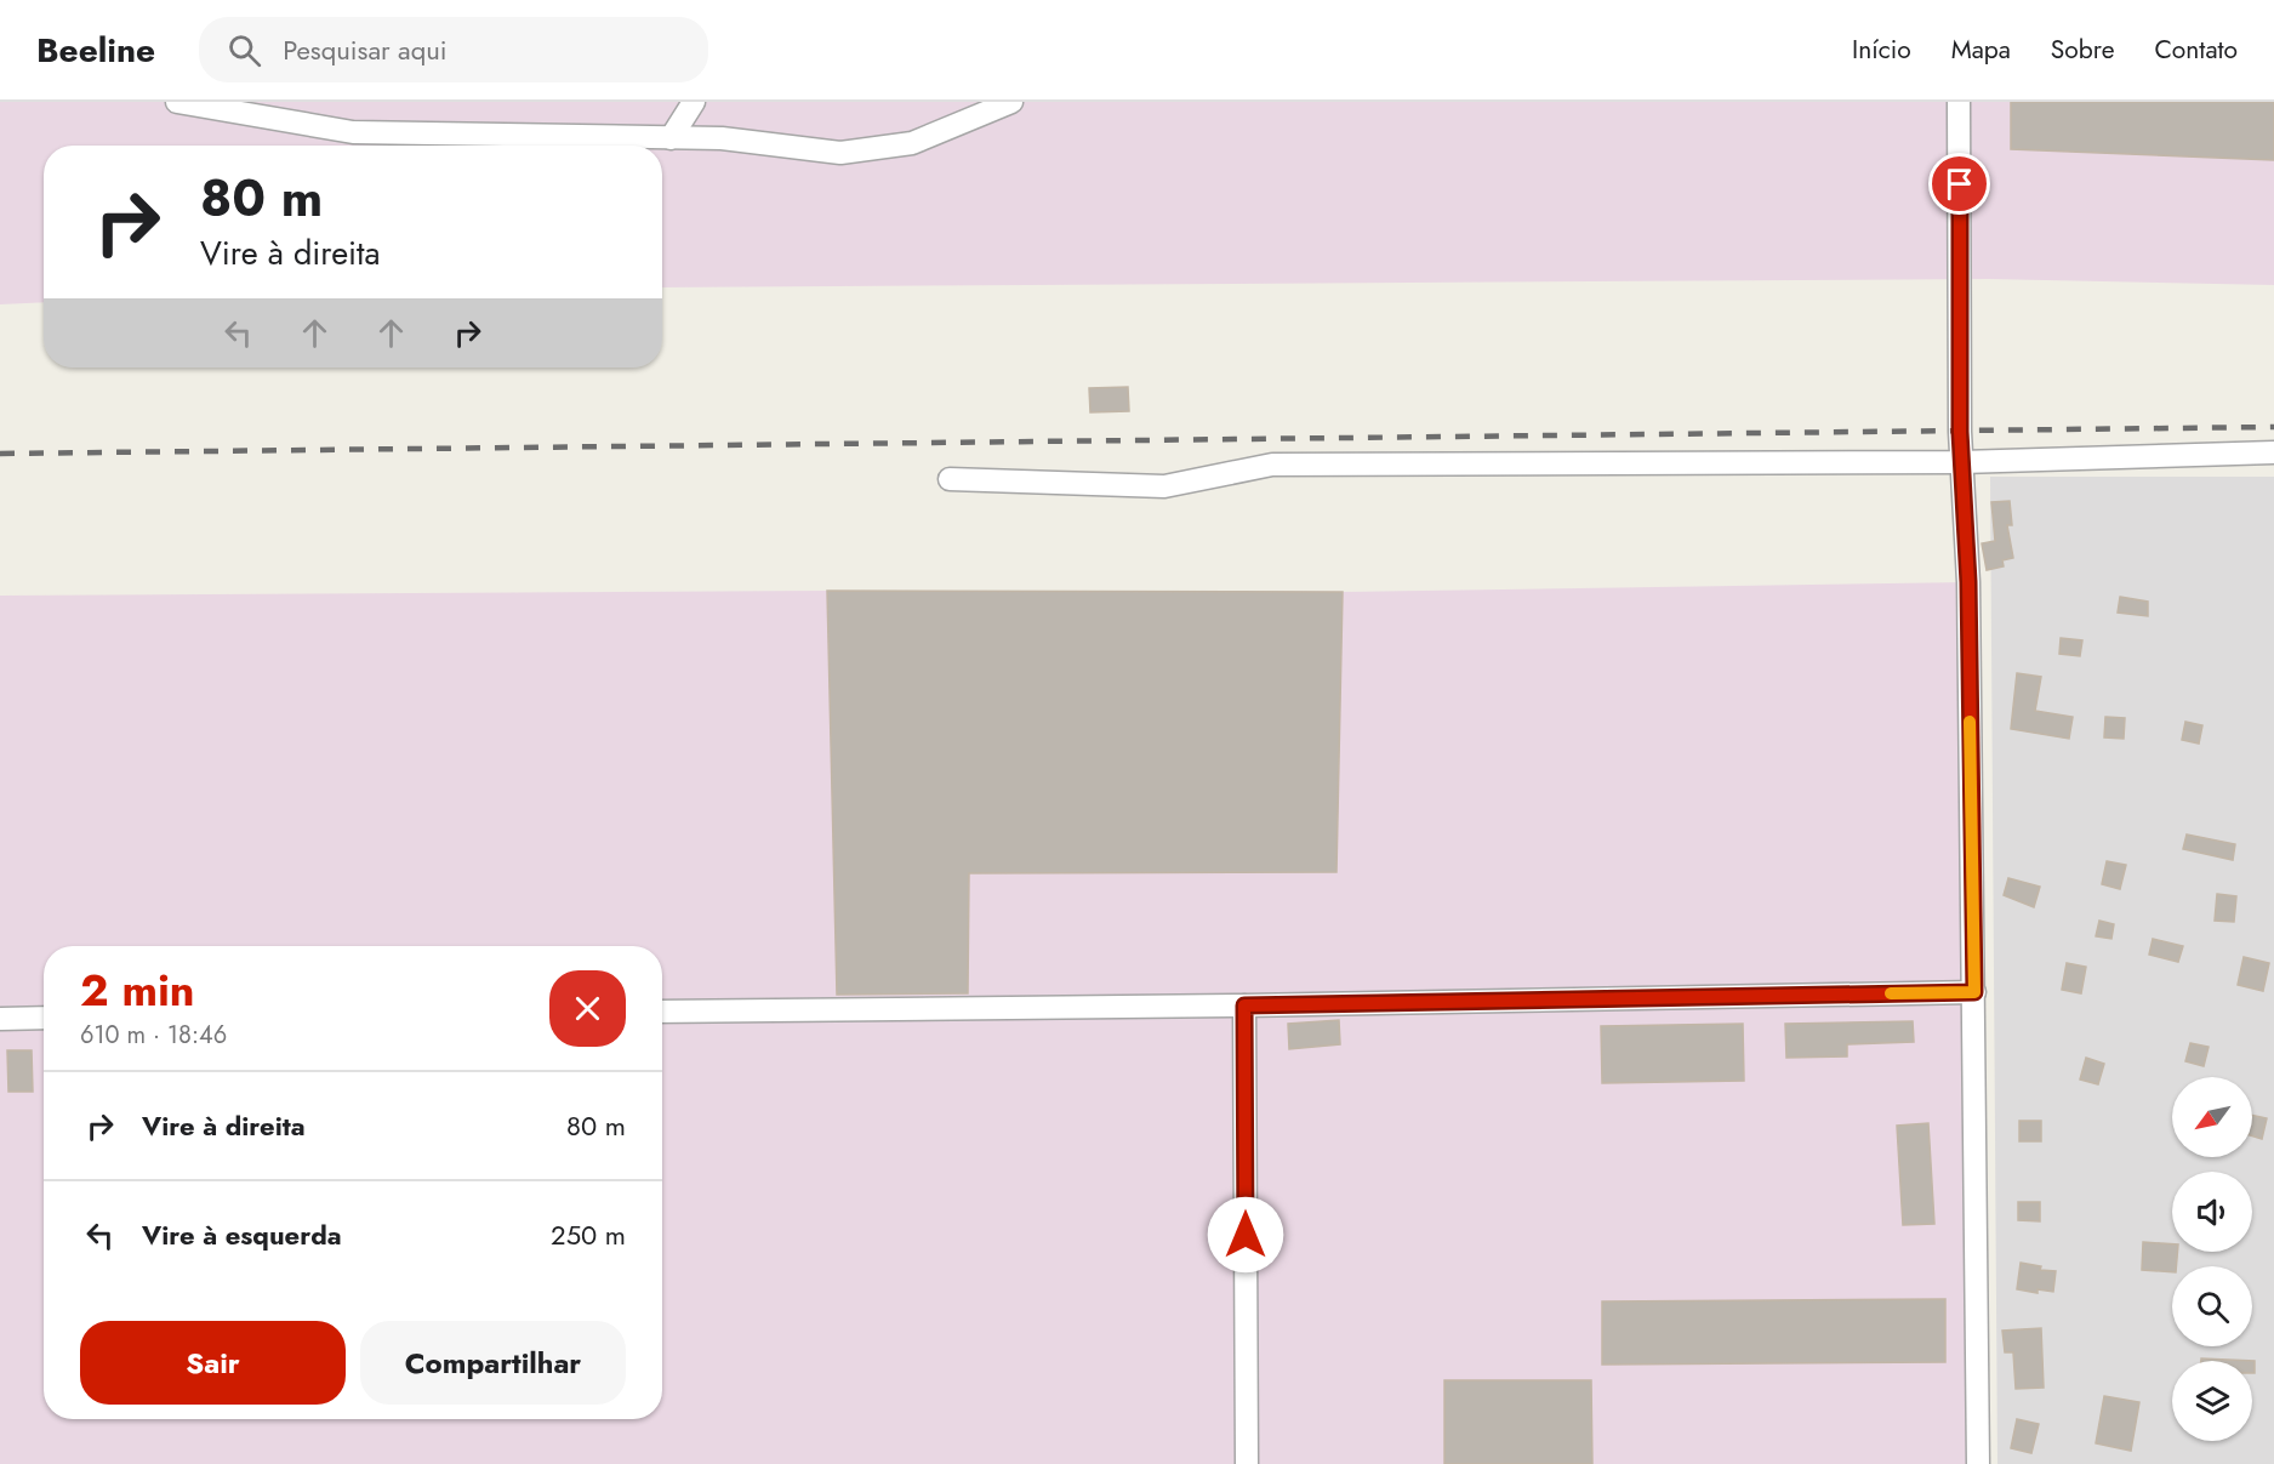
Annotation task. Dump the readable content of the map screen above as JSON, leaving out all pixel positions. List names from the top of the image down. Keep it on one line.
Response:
{"north":"bottom left","page":{"header":"Beeline","search":"Pesquisar aqui","nav":["Início","Mapa","Sobre","Contato"],"turn":["80 m","Vire à direita"],"heading":["2 min","610 m · 18:46"],"list":[{"name":"Vire à direita","value":"80 m"},{"name":"Vire à esquerda","value":"250 m"}],"buttons":["Sair","Compartilhar"]}}
